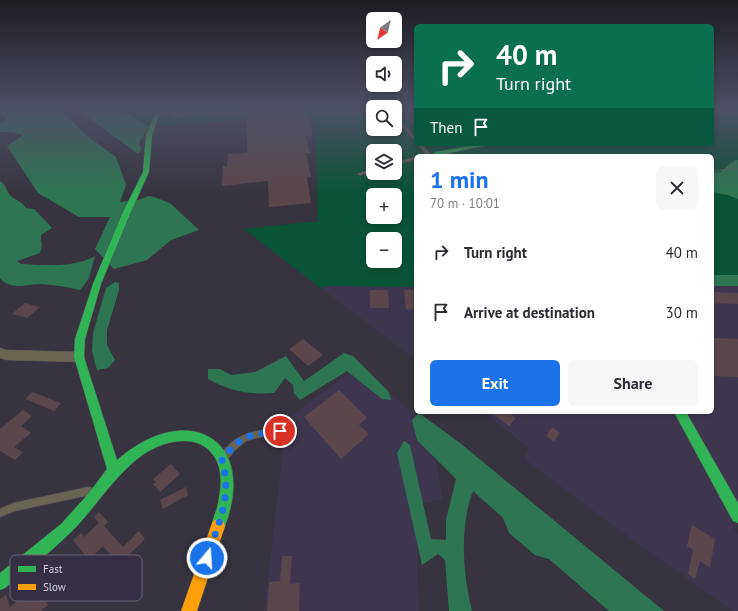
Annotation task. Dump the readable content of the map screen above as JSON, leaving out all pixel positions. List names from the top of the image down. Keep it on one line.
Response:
{"legend":["Fast","Slow"],"north":"bottom left","page":{"map_buttons":["+","−"],"turn":["40 m","Turn right"],"then":"Then","heading":["1 min","70 m · 10:01"],"list":[{"name":"Turn right","value":"40 m"},{"name":"Arrive at destination","value":"30 m"}],"buttons":["Exit","Share"]}}
